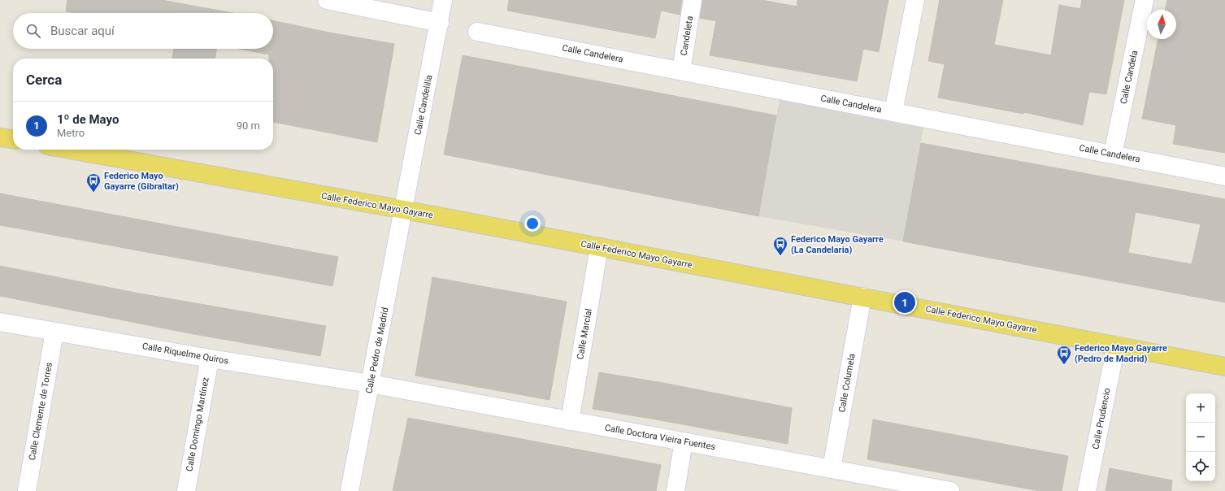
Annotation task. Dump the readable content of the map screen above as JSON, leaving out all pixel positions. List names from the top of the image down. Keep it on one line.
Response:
{"streets":{"main road":["Calle Federico Mayo Gayarre"],"street":["Candeleta","Calle Candelera","Calle Candela","Calle Candelilla","Calle Marcial","Calle Pedro de Madrid","Calle Riquelme Quiros","Calle Columela","Calle Clemente de Torres","Calle Prudencio","Calle Domingo Martínez","Calle Doctora Vieira Fuentes"]},"crossings":[["Candeleta","Calle Candelera"],["Calle Candelera","Calle Candela"],["Calle Candelilla","Calle Federico Mayo Gayarre"],["Calle Candelilla","Calle Pedro de Madrid"],["Calle Federico Mayo Gayarre","Calle Marcial"],["Calle Federico Mayo Gayarre","Calle Pedro de Madrid"],["Calle Federico Mayo Gayarre","Calle Columela"],["Calle Federico Mayo Gayarre","Calle Prudencio"],["Calle Marcial","Calle Doctora Vieira Fuentes"],["Calle Pedro de Madrid","Calle Riquelme Quiros"],["Calle Pedro de Madrid","Calle Doctora Vieira Fuentes"],["Calle Riquelme Quiros","Calle Clemente de Torres"],["Calle Riquelme Quiros","Calle Domingo Martínez"],["Calle Riquelme Quiros","Calle Doctora Vieira Fuentes"],["Calle Columela","Calle Doctora Vieira Fuentes"]],"places":{"bus stop":["Federico Mayo Gayarre (Gibraltar)","Federico Mayo Gayarre (La Candelaria)","Federico Mayo Gayarre (Pedro de Madrid)"]},"north":"top","page":{"search":"Buscar aquí","heading":"Cerca","list":[{"mark":"1","name":"1º de Mayo","note":"Metro","value":"90 m"}],"pins":"1","map_buttons":["+","−"]}}
